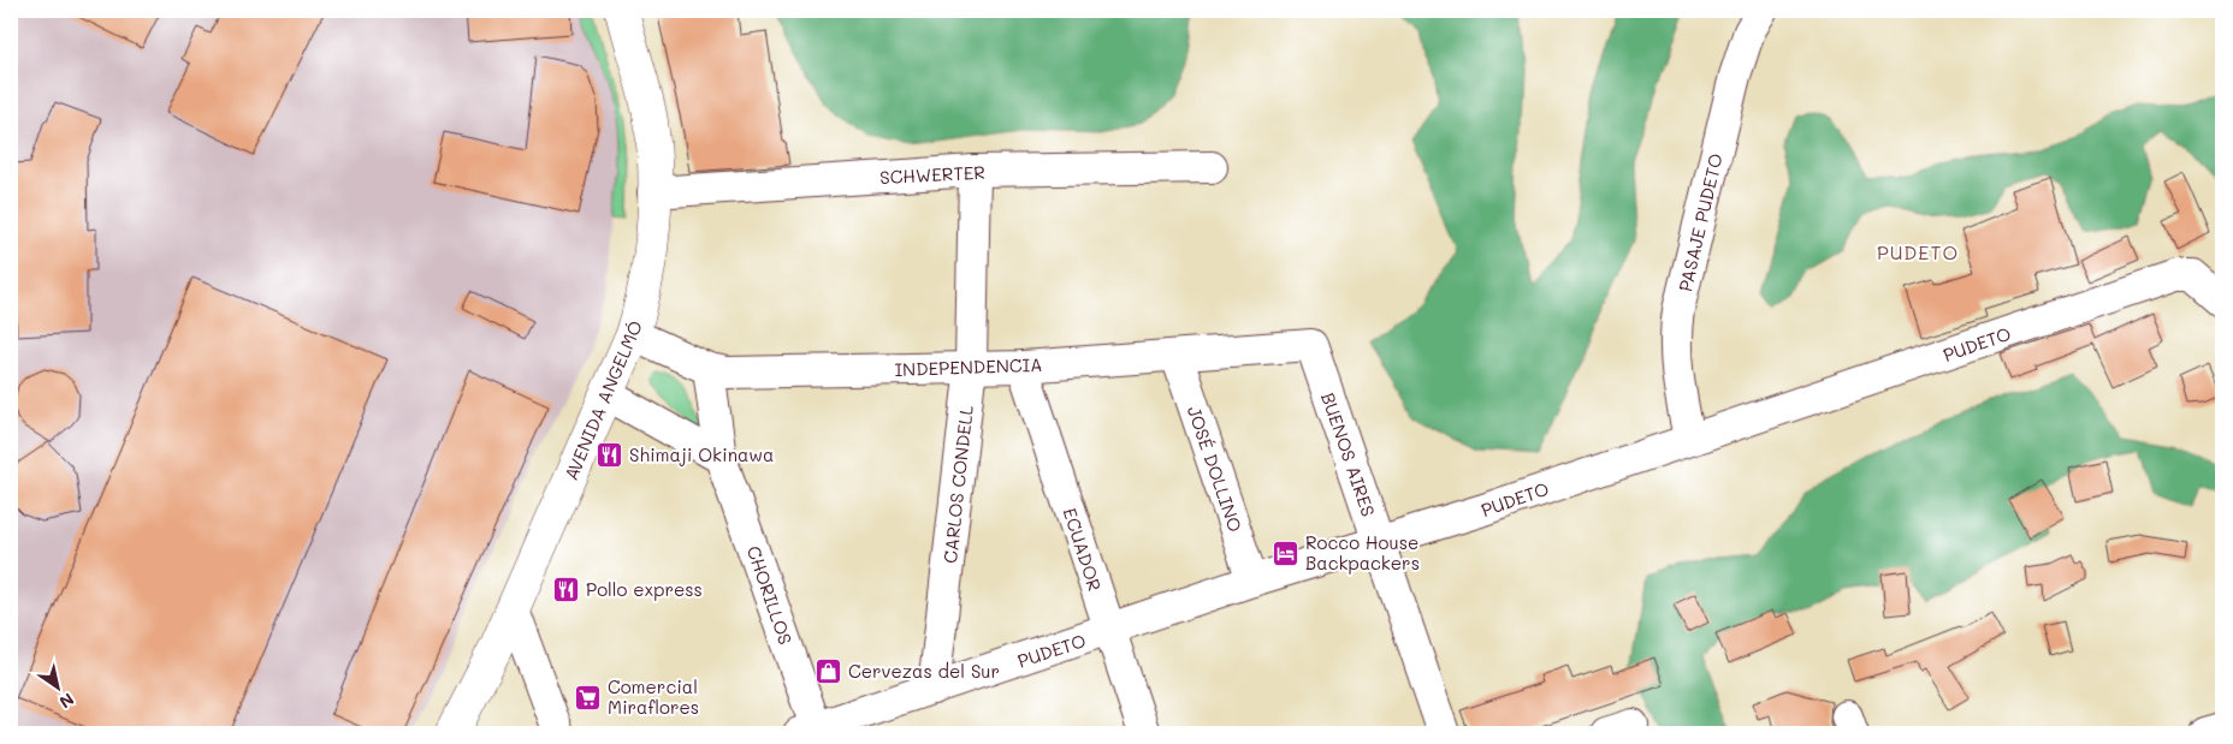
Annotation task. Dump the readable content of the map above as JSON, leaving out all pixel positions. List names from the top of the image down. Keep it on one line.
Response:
{"streets":{"main road":["AVENIDA ANGELMÓ"],"street":["SCHWERTER","PASAJE PUDETO","PUDETO","INDEPENDENCIA","BUENOS AIRES","JOSÉ DOLLINO","CARLOS CONDELL","ECUADOR","CHORILLOS"]},"crossings":[["SCHWERTER","AVENIDA ANGELMÓ"],["SCHWERTER","CARLOS CONDELL"],["PASAJE PUDETO","PUDETO"],["PUDETO","BUENOS AIRES"],["PUDETO","JOSÉ DOLLINO"],["PUDETO","CARLOS CONDELL"],["PUDETO","ECUADOR"],["PUDETO","CHORILLOS"],["INDEPENDENCIA","AVENIDA ANGELMÓ"],["INDEPENDENCIA","BUENOS AIRES"],["INDEPENDENCIA","JOSÉ DOLLINO"],["INDEPENDENCIA","CARLOS CONDELL"],["INDEPENDENCIA","ECUADOR"],["INDEPENDENCIA","CHORILLOS"]],"districts":["PUDETO"],"places":{"restaurant":["Shimaji Okinawa","Pollo express"],"hotel":["Rocco House Backpackers"],"shop":["Cervezas del Sur"],"supermarket":["Comercial Miraflores"]},"north":"bottom right"}
